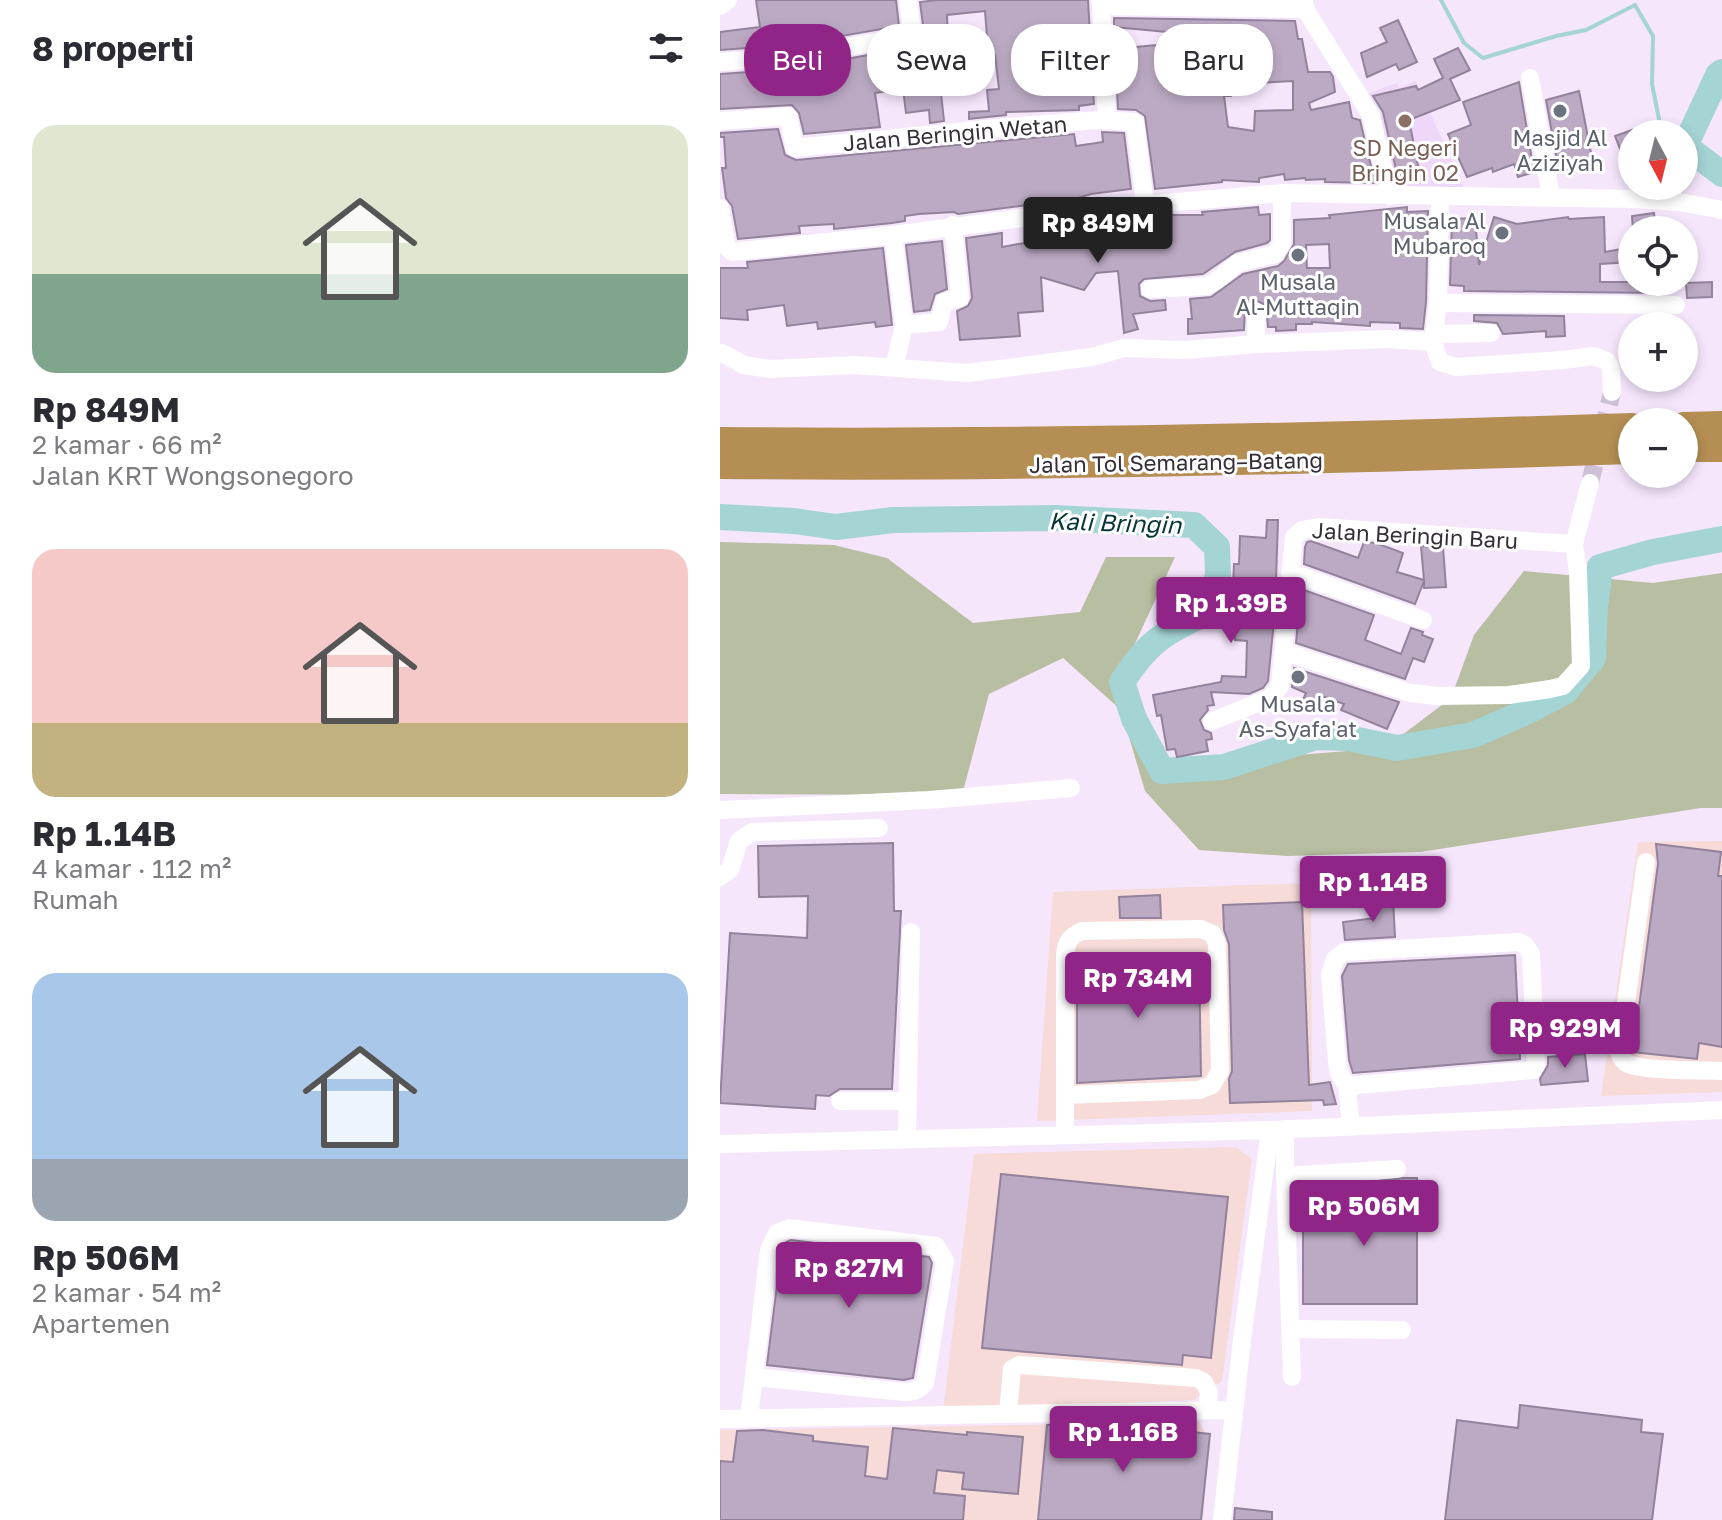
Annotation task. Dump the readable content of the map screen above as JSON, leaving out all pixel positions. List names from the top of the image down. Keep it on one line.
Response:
{"streets":{"highway":["Jalan Tol Semarang–Batang"],"street":["Jalan Beringin Wetan","Jalan Beringin Baru"]},"water":["Kali Bringin"],"places":["Masjid Al Aziziyah","SD Negeri Bringin 02","Musala Al Mubaroq","Musala Al-Muttaqin","Musala As-Syafa'at"],"north":"bottom","page":{"heading":"8 properti","chip":["Beli","Sewa","Filter","Baru"],"list":[{"name":"Rp 849M","note":"2 kamar · 66 m² · Jalan KRT Wongsonegoro"},{"name":"Rp 1.14B","note":"4 kamar · 112 m² · Rumah"},{"name":"Rp 506M","note":"2 kamar · 54 m² · Apartemen"}],"map_buttons":["+","−"],"price":["Rp 849M","Rp 1.39B","Rp 1.14B","Rp 734M","Rp 929M","Rp 506M","Rp 827M","Rp 1.16B"]}}
